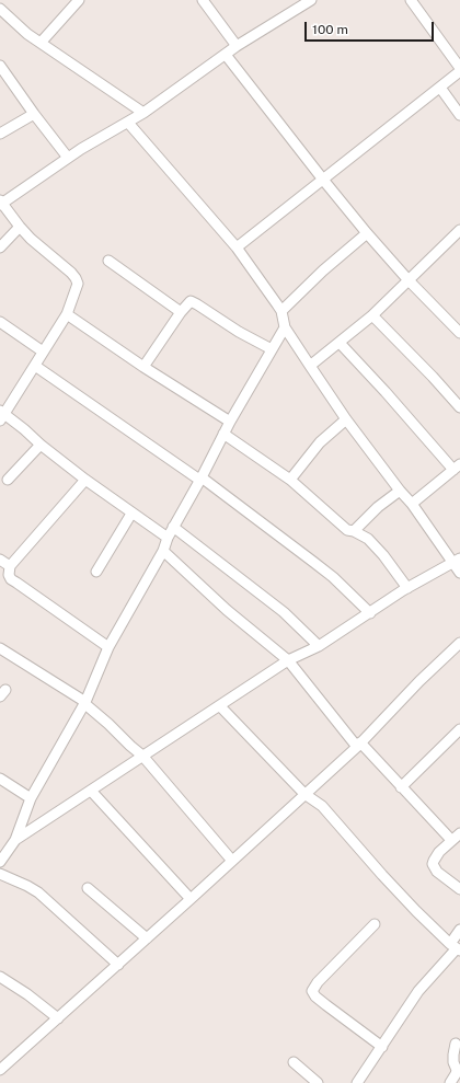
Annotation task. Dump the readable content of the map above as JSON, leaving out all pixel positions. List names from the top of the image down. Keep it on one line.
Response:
{"scale_bar":"100 m"}
